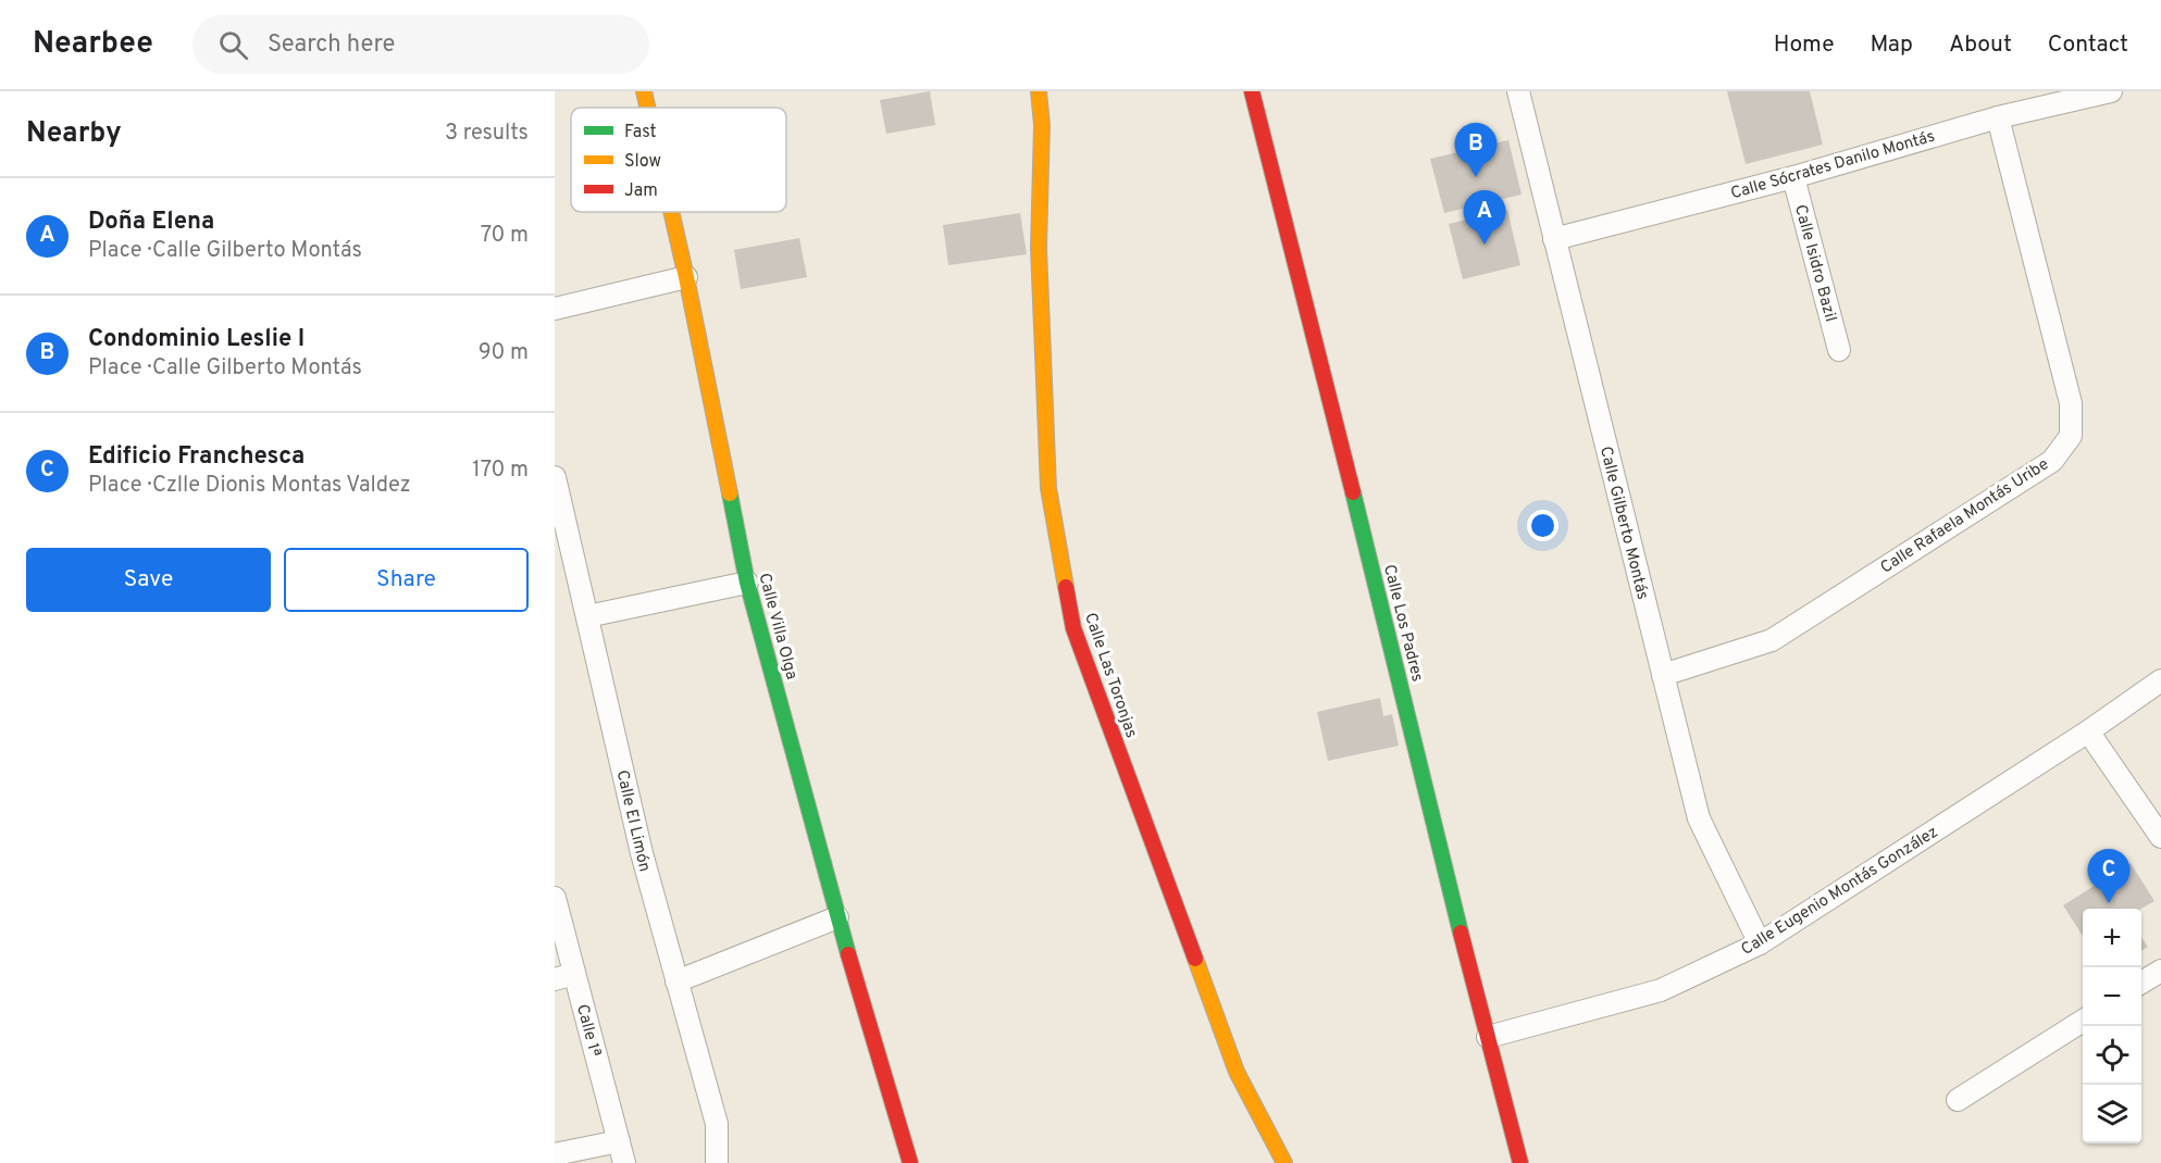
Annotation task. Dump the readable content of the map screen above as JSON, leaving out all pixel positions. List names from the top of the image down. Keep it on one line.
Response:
{"streets":{"street":["Calle Sócrates Danilo Montás","Calle Isidro Bazil","Calle Rafaela Montás Uribe","Calle Gilberto Montás","Calle Los Padres","Calle Villa Olga","Calle Las Toronjas","Calle El Limón","Calle Eugenio Montás González","Calle 1ª"]},"crossings":[["Calle Sócrates Danilo Montás","Calle Isidro Bazil"],["Calle Sócrates Danilo Montás","Calle Rafaela Montás Uribe"],["Calle Sócrates Danilo Montás","Calle Gilberto Montás"],["Calle Rafaela Montás Uribe","Calle Gilberto Montás"],["Calle Gilberto Montás","Calle Eugenio Montás González"],["Calle Los Padres","Calle Eugenio Montás González"]],"legend":["Fast","Slow","Jam"],"page":{"header":"Nearbee","search":"Search here","nav":["Home","Map","About","Contact"],"heading":["Nearby","3 results"],"pins":["B","A","C"],"list":[{"mark":"A","name":"Doña Elena","note":"Place · Calle Gilberto Montás","value":"70 m"},{"mark":"B","name":"Condominio Leslie I","note":"Place · Calle Gilberto Montás","value":"90 m"},{"mark":"C","name":"Edificio Franchesca","note":"Place · Czlle Dionis Montas Valdez","value":"170 m"}],"buttons":["Save","Share"],"map_buttons":["+","−"]}}
